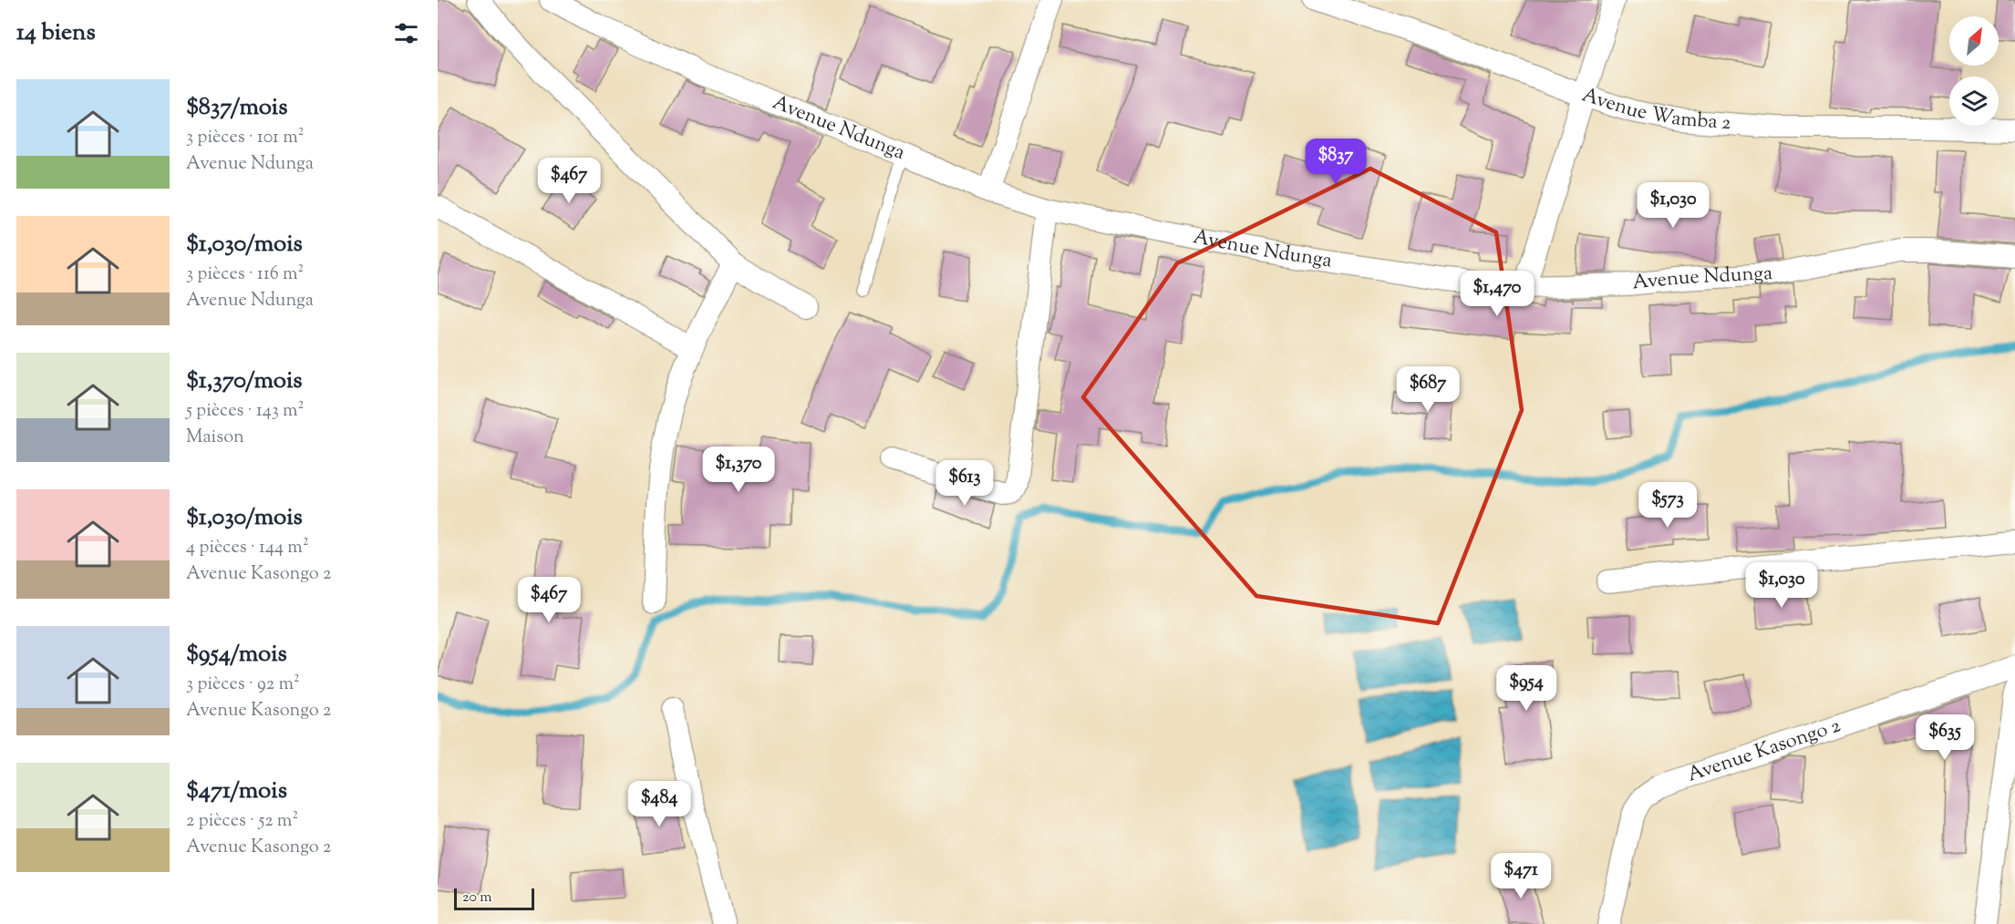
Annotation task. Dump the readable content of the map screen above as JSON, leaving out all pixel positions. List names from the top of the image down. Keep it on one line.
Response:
{"streets":{"street":["Avenue Wamba 2","Avenue Ndunga","Avenue Kasongo 2"]},"scale_bar":"20 m","north":"top right","page":{"heading":"14 biens","list":[{"name":"$837/mois","note":"3 pièces · 101 m² · Avenue Ndunga"},{"name":"$1,030/mois","note":"3 pièces · 116 m² · Avenue Ndunga"},{"name":"$1,370/mois","note":"5 pièces · 143 m² · Maison"},{"name":"$1,030/mois","note":"4 pièces · 144 m² · Avenue Kasongo 2"},{"name":"$954/mois","note":"3 pièces · 92 m² · Avenue Kasongo 2"},{"name":"$471/mois","note":"2 pièces · 52 m² · Avenue Kasongo 2"}],"price":["$837","$467","$1,030","$1,470","$687","$1,370","$613","$573","$1,030","$467","$954","$635","$484","$471"],"scale":"20 m"}}
